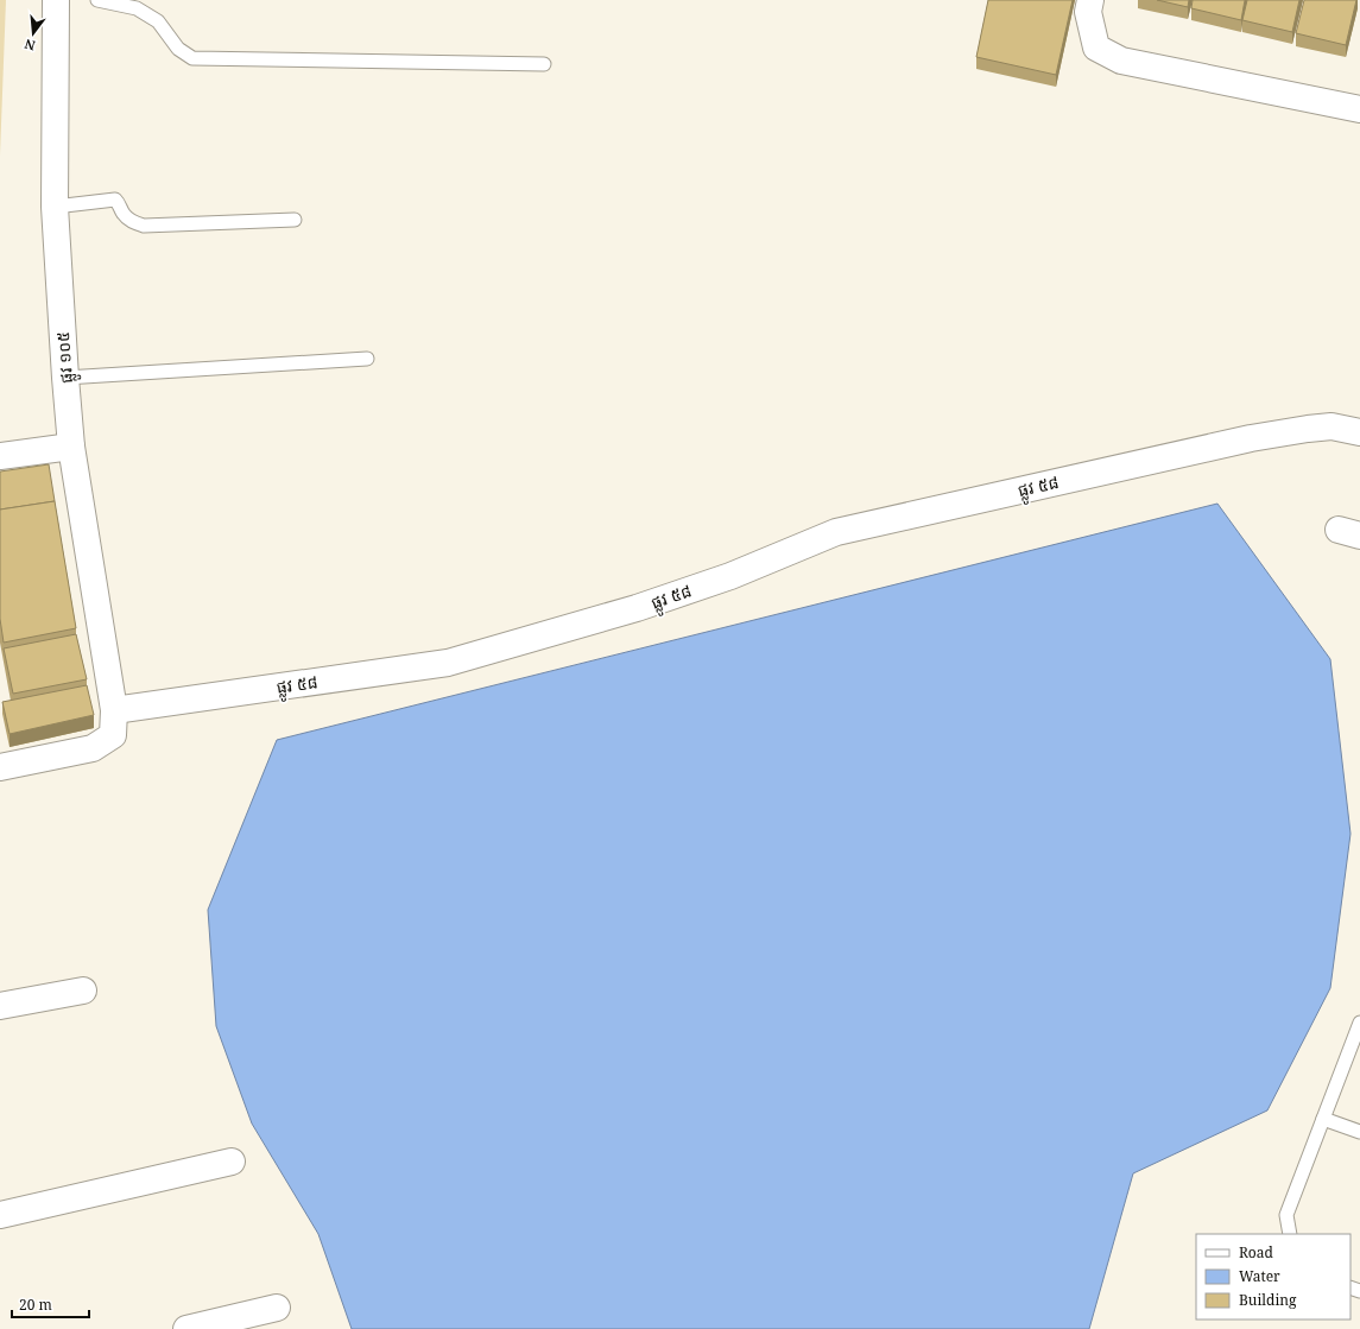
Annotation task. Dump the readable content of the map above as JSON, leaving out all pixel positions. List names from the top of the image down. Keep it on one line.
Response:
{"streets":{"street":["ផ្លូវ ១០៥","ផ្លូវ ៥៨"]},"crossings":[["ផ្លូវ ១០៥","ផ្លូវ ៥៨"]],"legend":["Road","Water","Building"],"scale_bar":"20 m","north":"bottom"}
